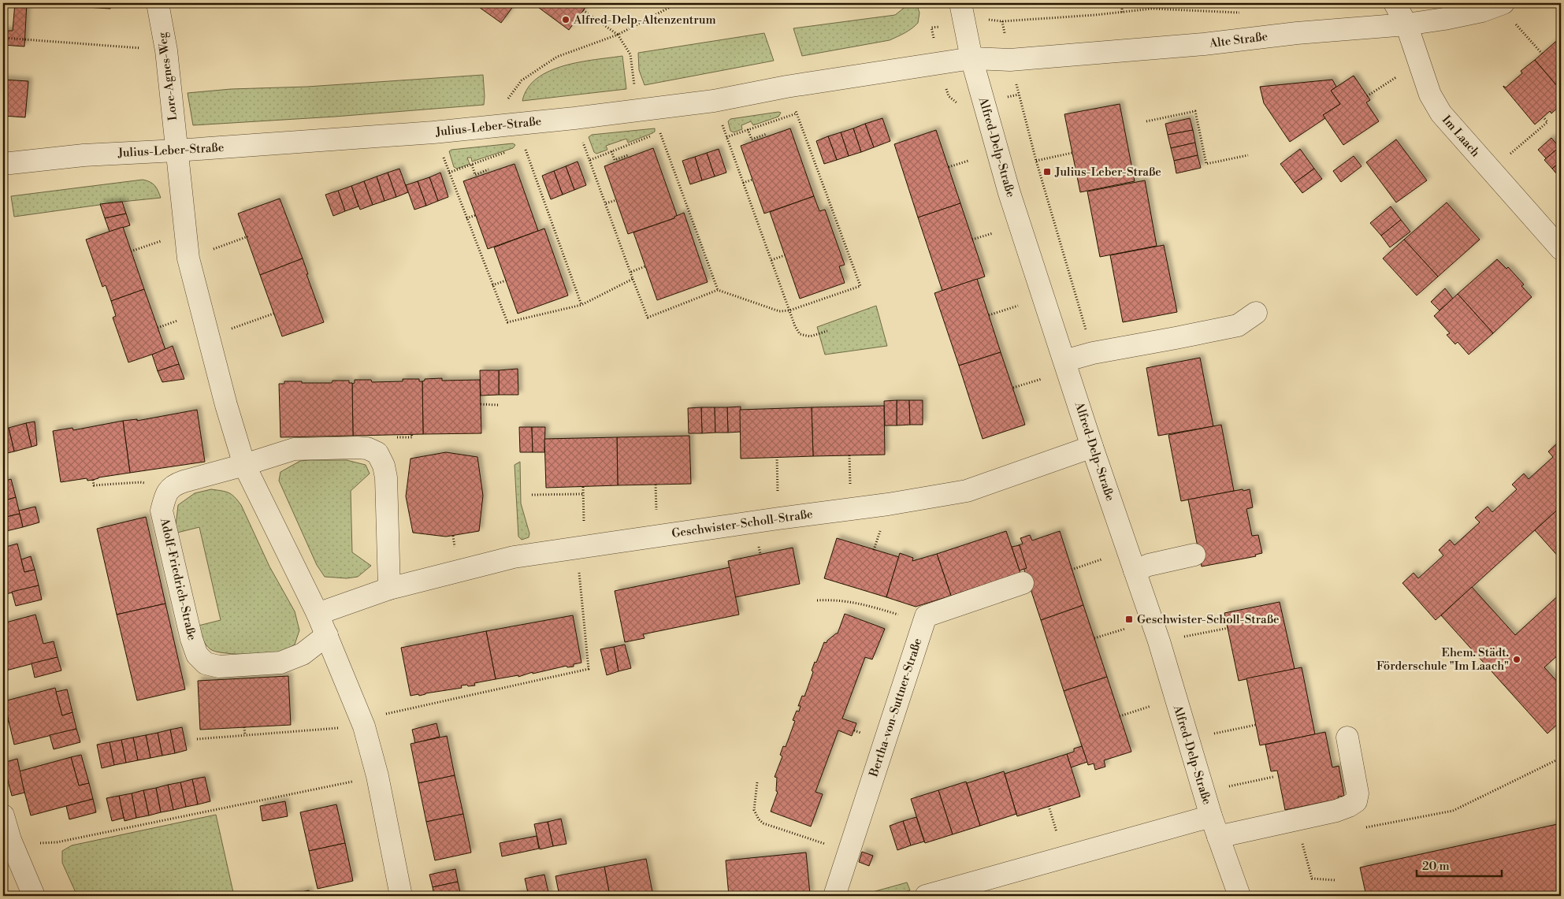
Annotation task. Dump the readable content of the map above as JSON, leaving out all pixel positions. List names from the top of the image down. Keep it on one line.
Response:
{"streets":{"street":["Alte Straße","Lore-Agnes-Weg","Julius-Leber-Straße","Im Laach","Alfred-Delp-Straße","Geschwister-Scholl-Straße","Adolf-Friedrich-Straße","Bertha-von-Suttner-Straße"]},"crossings":[["Alte Straße","Julius-Leber-Straße"],["Alte Straße","Im Laach"],["Alte Straße","Alfred-Delp-Straße"],["Lore-Agnes-Weg","Julius-Leber-Straße"],["Julius-Leber-Straße","Alfred-Delp-Straße"],["Alfred-Delp-Straße","Geschwister-Scholl-Straße"]],"places":{"other":["Alfred-Delp-Altenzentrum","Ehem. Städt. Förderschule \"Im Laach\""],"transit":["Julius-Leber-Straße","Geschwister-Scholl-Straße"]},"scale_bar":"20 m"}
